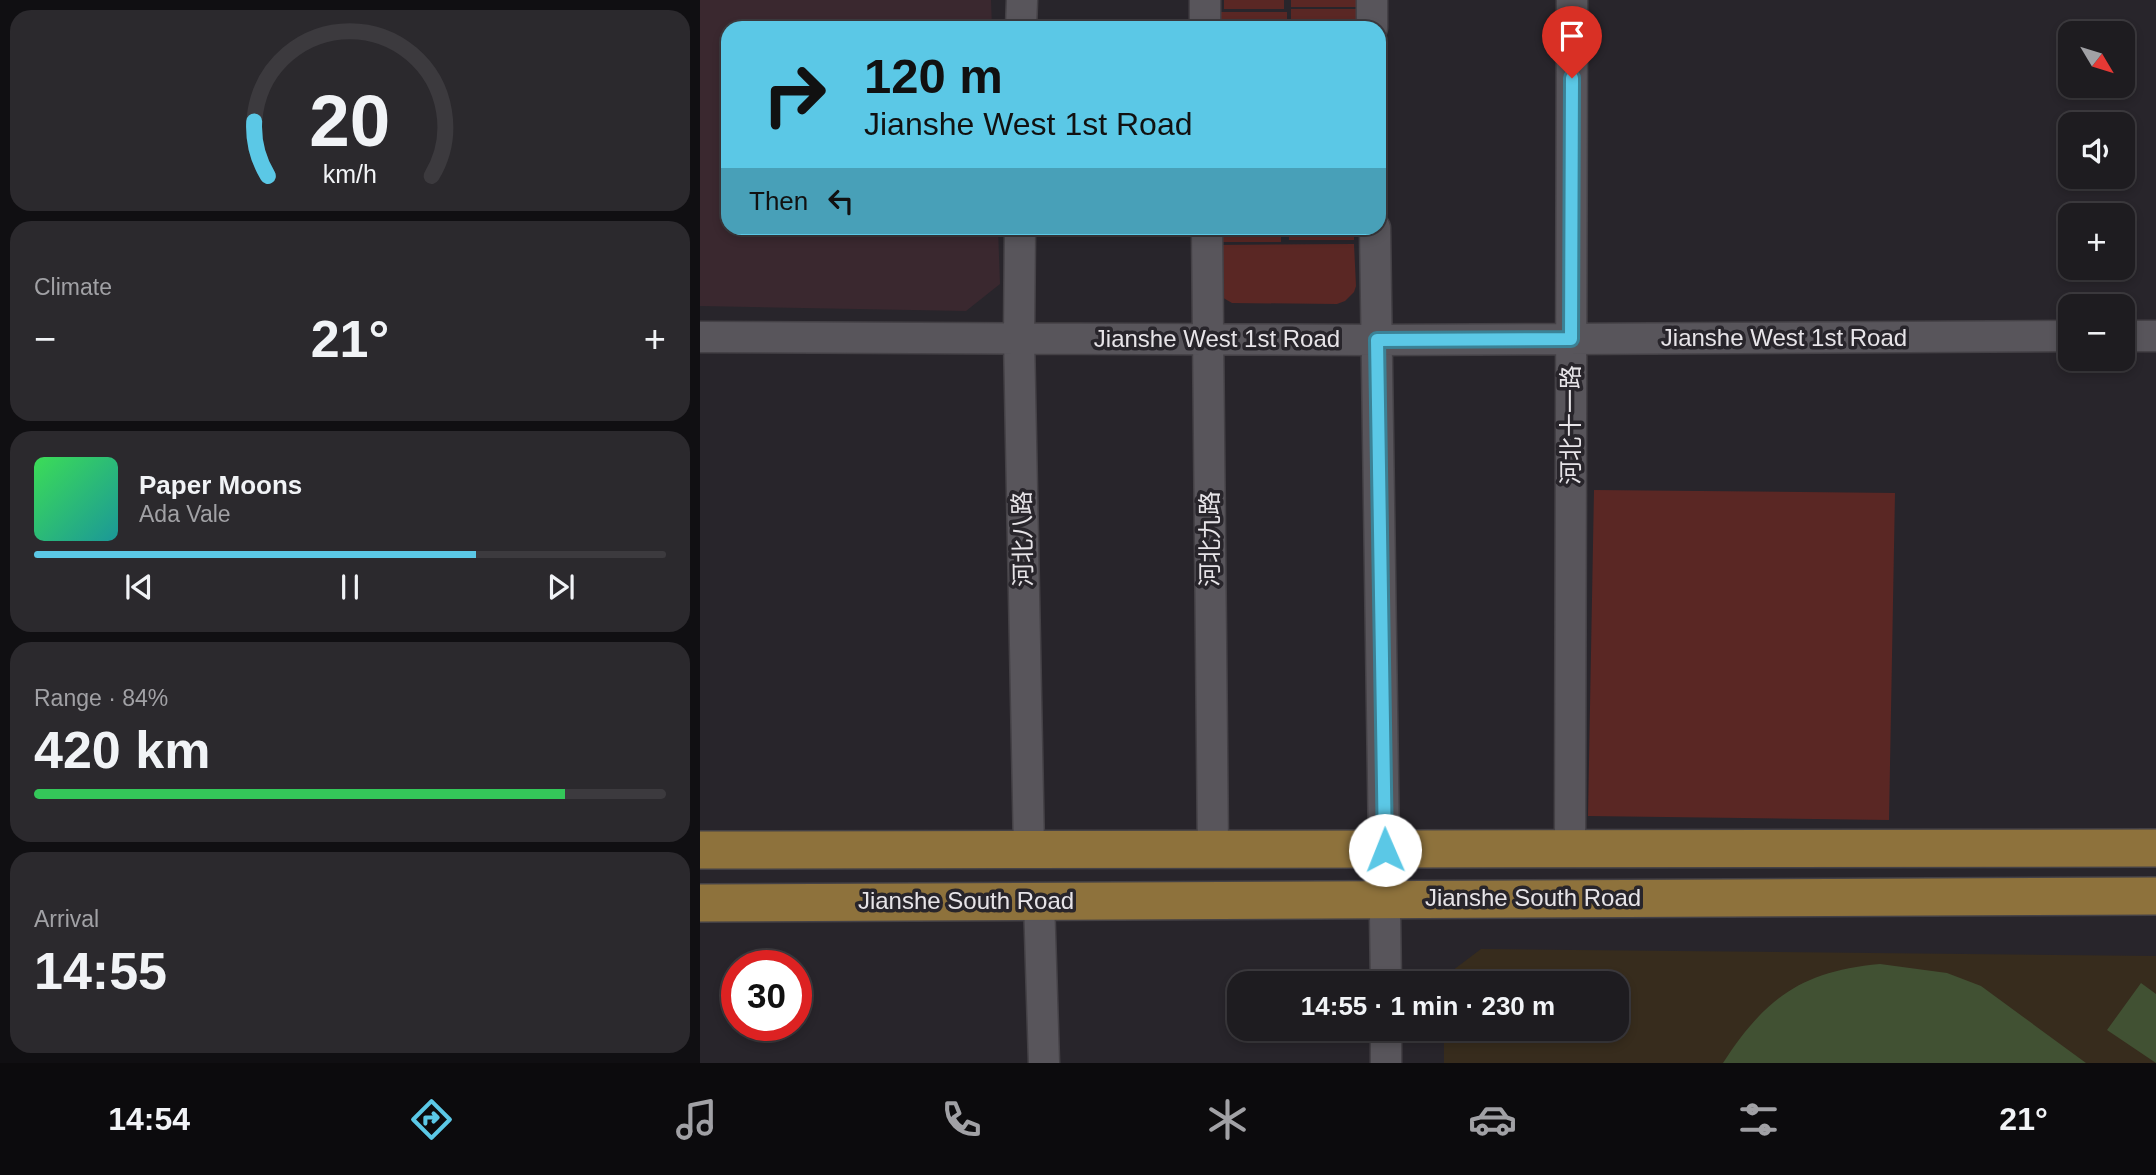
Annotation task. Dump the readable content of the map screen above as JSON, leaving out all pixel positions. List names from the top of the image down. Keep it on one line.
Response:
{"streets":{"main road":["Jianshe South Road"],"street":["Jianshe West 1st Road","河北十一路","河北八路","河北九路"]},"crossings":[["Jianshe West 1st Road","河北十一路"],["Jianshe West 1st Road","河北八路"],["Jianshe West 1st Road","河北九路"],["河北十一路","Jianshe South Road"],["河北八路","Jianshe South Road"],["河北九路","Jianshe South Road"]],"north":"bottom right","page":{"map_buttons":["+","−"],"turn":["120 m","Jianshe West 1st Road"],"then":"Then","tile":["Climate",["Range · 84%","420 km"],["Arrival","14:55"]],"heat":["−","21°","+"],"song":["Paper Moons","Ada Vale"],"limit":"30","trip":"14:55 · 1 min · 230 m","tabs":["14:54","21°"],"gauge":["20","km/h"]}}
